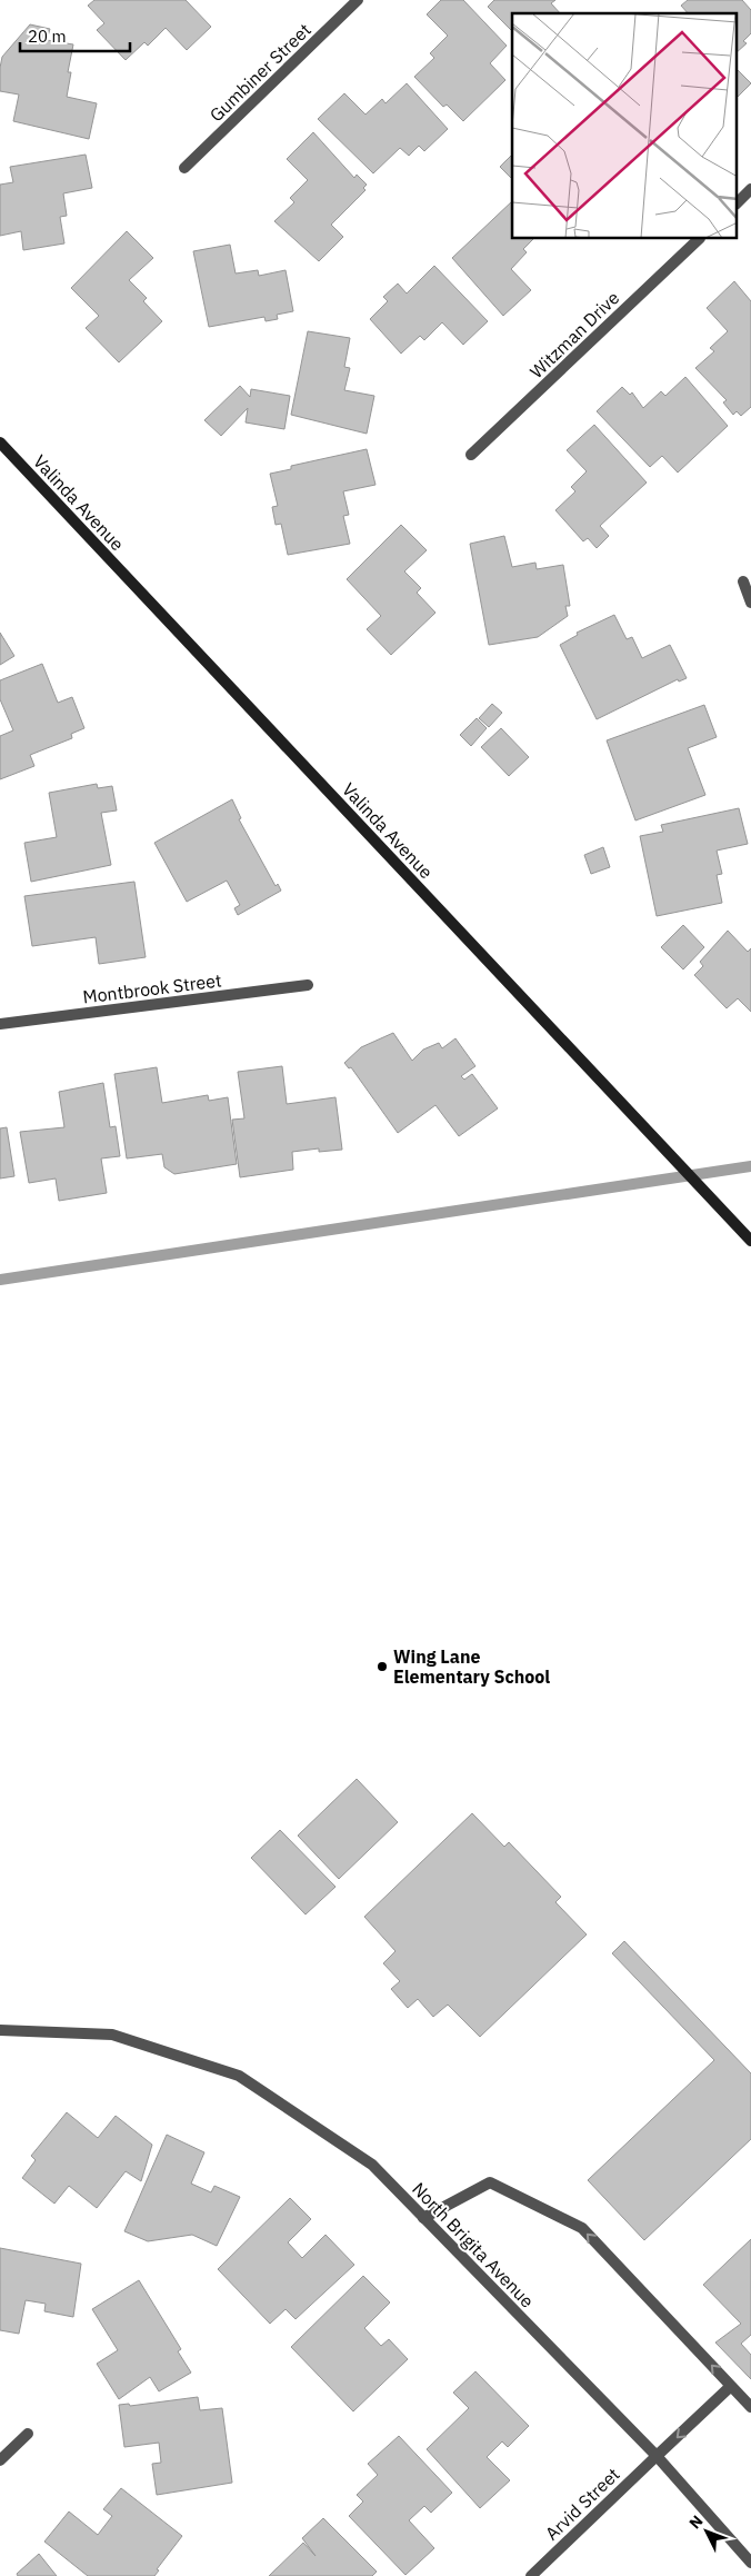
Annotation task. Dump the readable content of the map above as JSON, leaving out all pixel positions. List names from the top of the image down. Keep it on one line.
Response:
{"streets":{"main road":["Valinda Avenue"],"street":["Gumbiner Street","Witzman Drive","Montbrook Street","North Brigita Avenue","Arvid Street"]},"crossings":[["North Brigita Avenue","Arvid Street"]],"one_way":["Arvid Street"],"places":["Wing Lane Elementary School"],"scale_bar":"20 m","north":"top left"}
